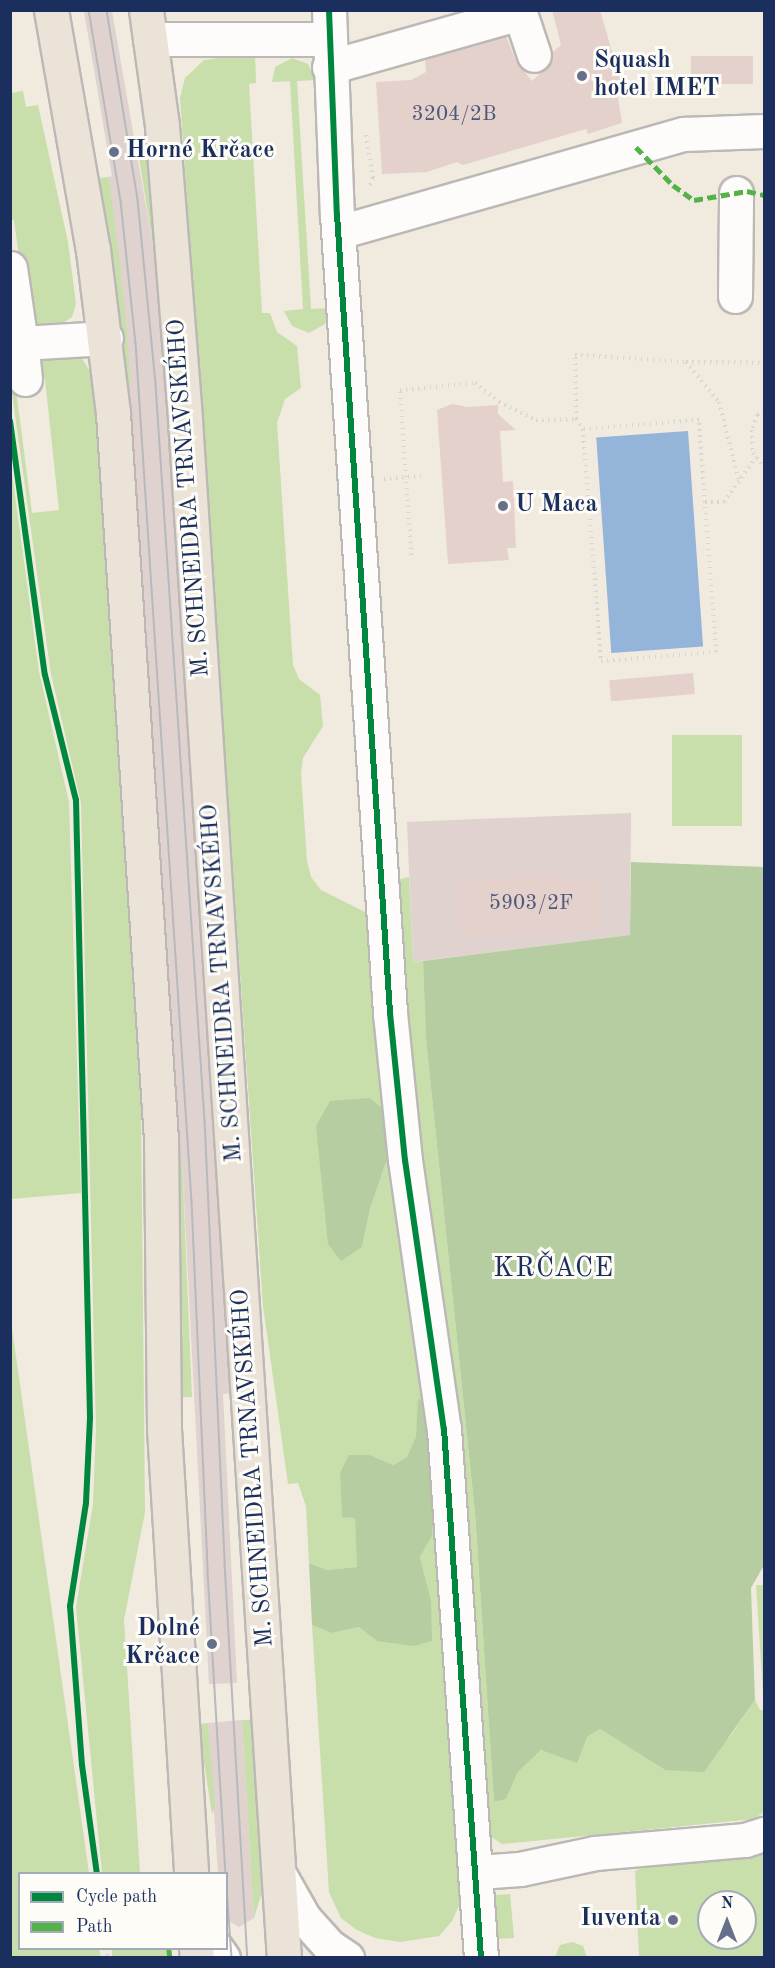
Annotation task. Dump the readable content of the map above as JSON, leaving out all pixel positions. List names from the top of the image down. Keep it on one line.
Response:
{"streets":{"main road":["M. SCHNEIDRA TRNAVSKÉHO"]},"districts":["KRČACE"],"places":["Squash hotel IMET","Horné Krčace","U Maca","Dolné Krčace","Iuventa"],"house_numbers":["3204/2B","5903/2F"],"legend":["Cycle path","Path"],"north":"top"}
